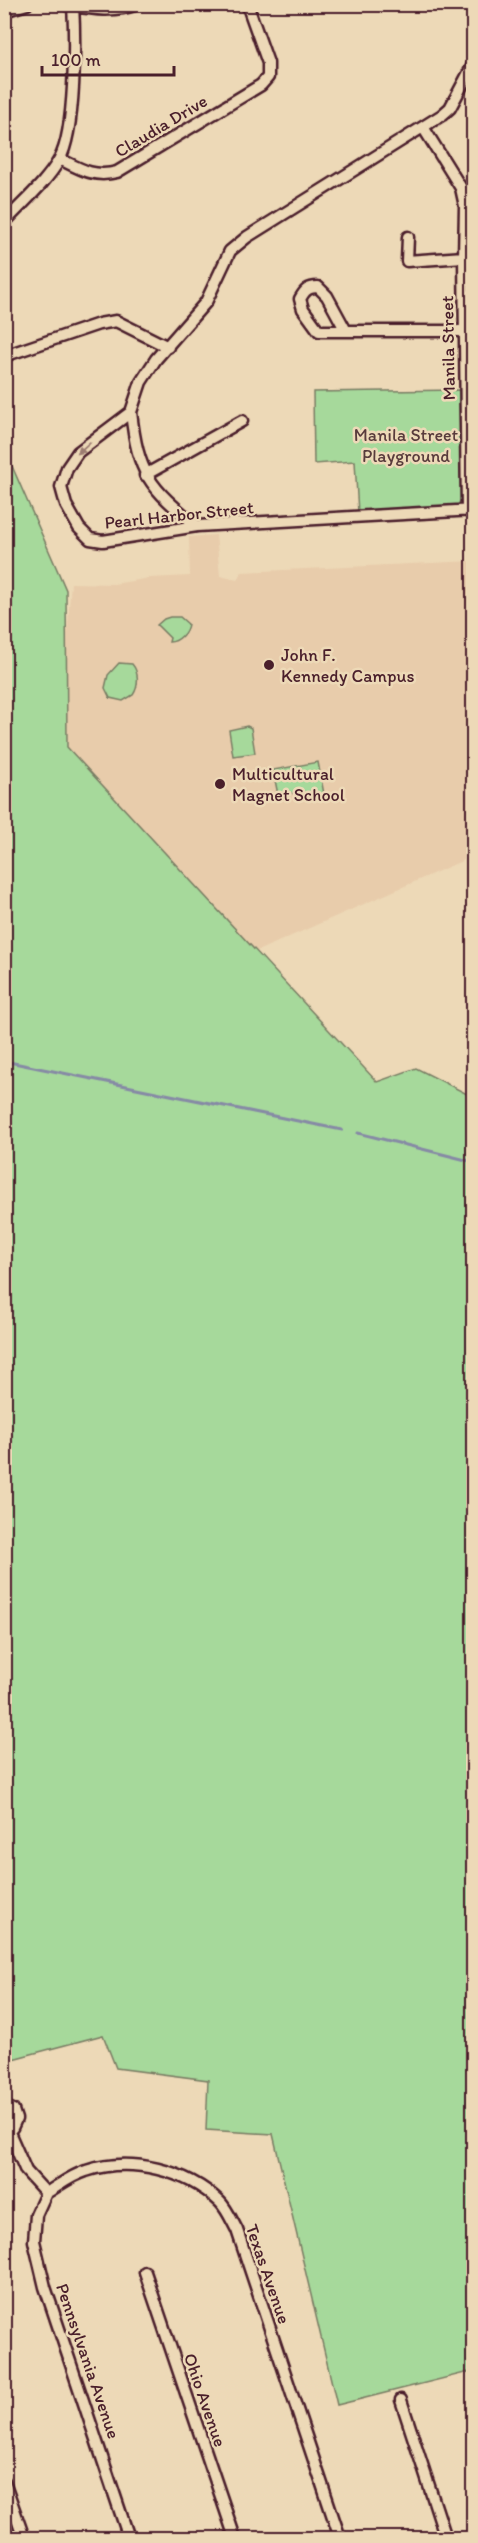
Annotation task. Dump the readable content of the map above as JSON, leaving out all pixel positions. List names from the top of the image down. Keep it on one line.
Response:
{"streets":{"street":["Claudia Drive","Manila Street","Pearl Harbor Street","Texas Avenue","Pennsylvania Avenue","Ohio Avenue"]},"crossings":[["Manila Street","Pearl Harbor Street"],["Texas Avenue","Pennsylvania Avenue"]],"parks":["Manila Street Playground"],"places":["John F. Kennedy Campus","Multicultural Magnet School"],"scale_bar":"100 m"}
